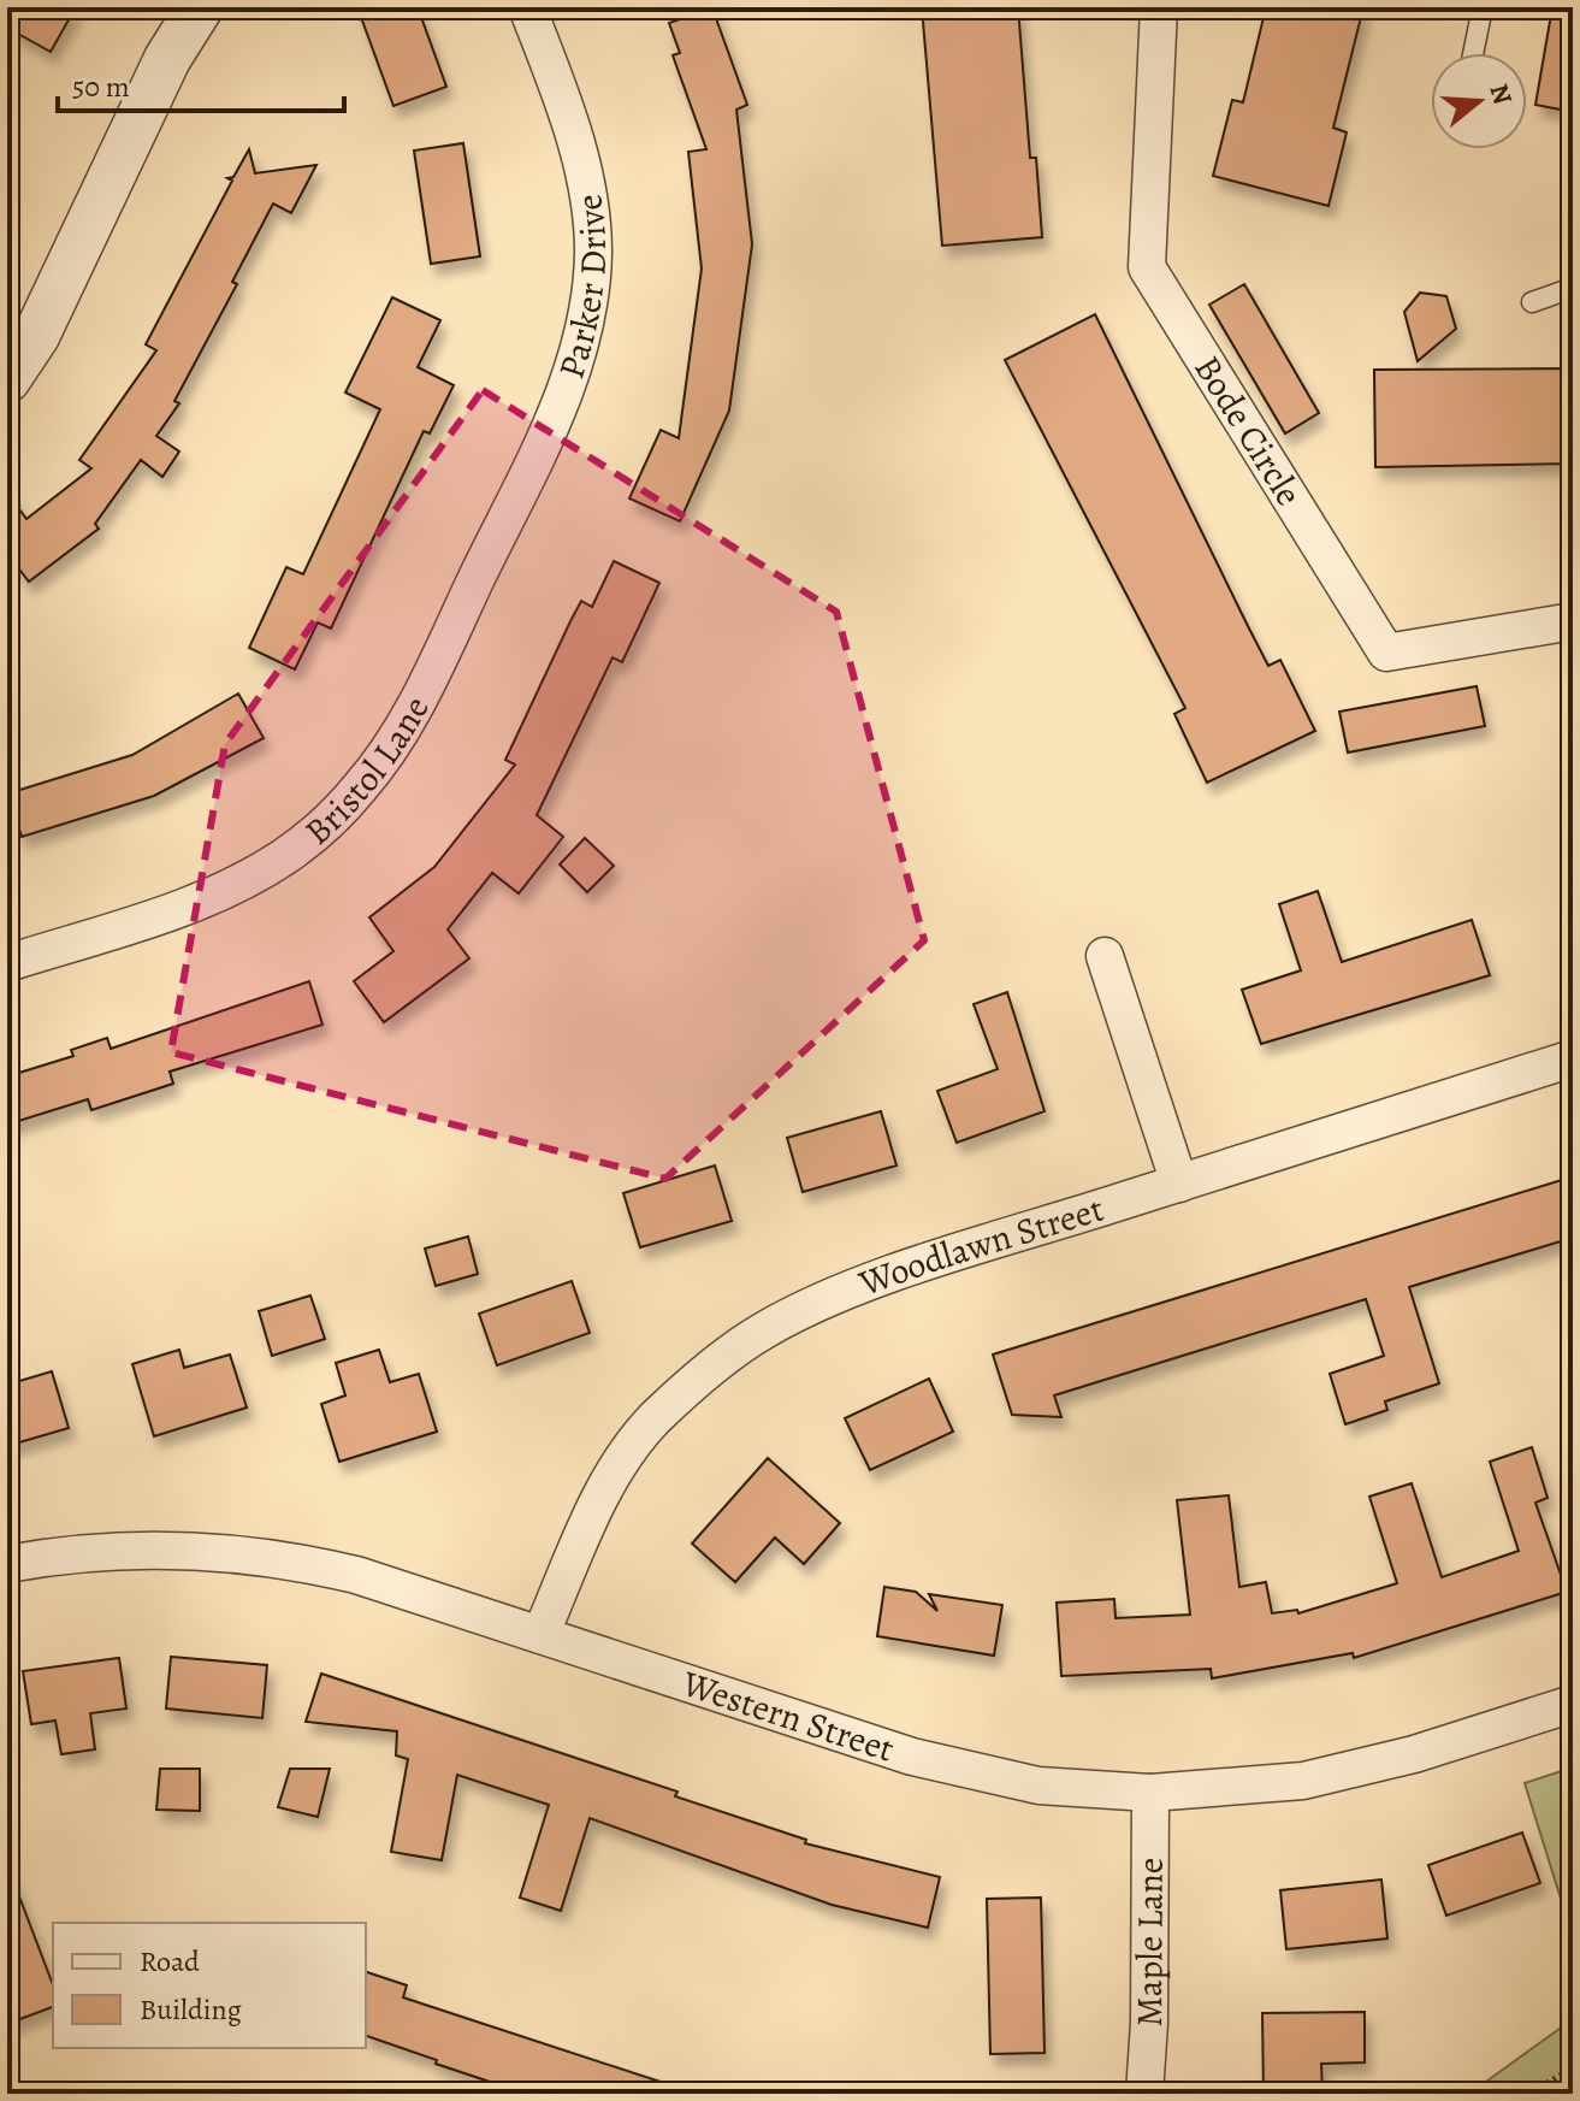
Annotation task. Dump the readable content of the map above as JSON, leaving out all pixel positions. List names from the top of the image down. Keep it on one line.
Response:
{"streets":{"street":["Parker Drive","Bode Circle","Bristol Lane","Woodlawn Street","Western Street","Maple Lane"]},"crossings":[["Parker Drive","Bristol Lane"],["Woodlawn Street","Western Street"],["Western Street","Maple Lane"]],"legend":["Road","Building"],"scale_bar":"50 m","north":"right"}
